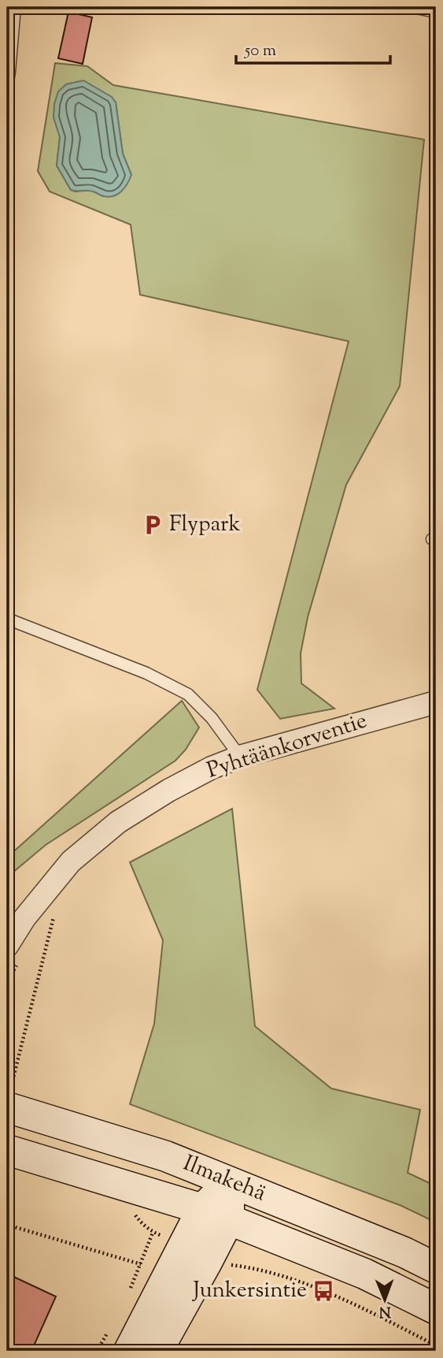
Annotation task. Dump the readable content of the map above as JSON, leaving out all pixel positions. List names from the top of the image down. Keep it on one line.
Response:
{"streets":{"main road":["Ilmakehä"],"street":["Pyhtäänkorventie"]},"places":{"parking":["Flypark"],"bus stop":["Junkersintie"]},"scale_bar":"50 m","north":"bottom"}
